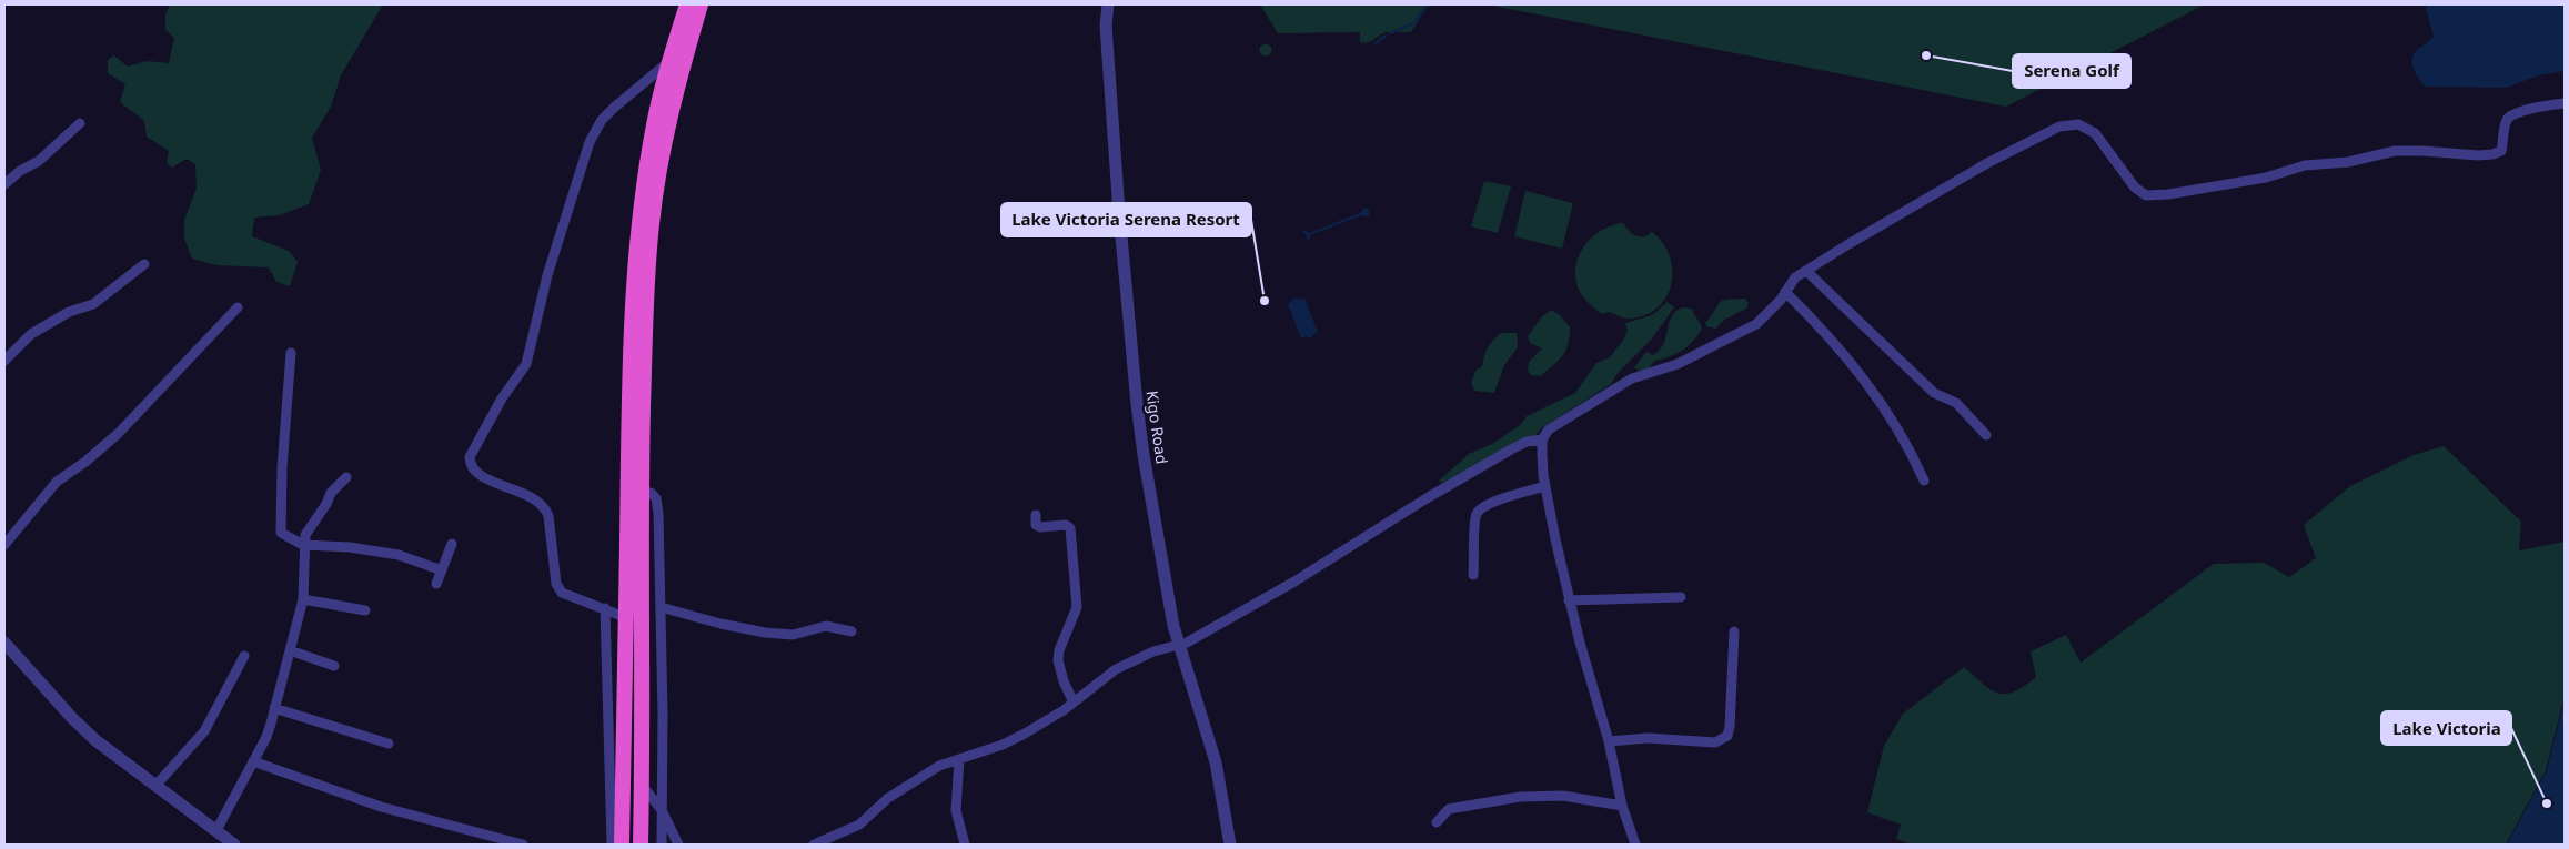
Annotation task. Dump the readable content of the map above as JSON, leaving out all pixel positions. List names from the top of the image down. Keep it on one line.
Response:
{"streets":{"street":["Kigo Road"]},"places":["Serena Golf","Lake Victoria Serena Resort","Lake Victoria"]}
